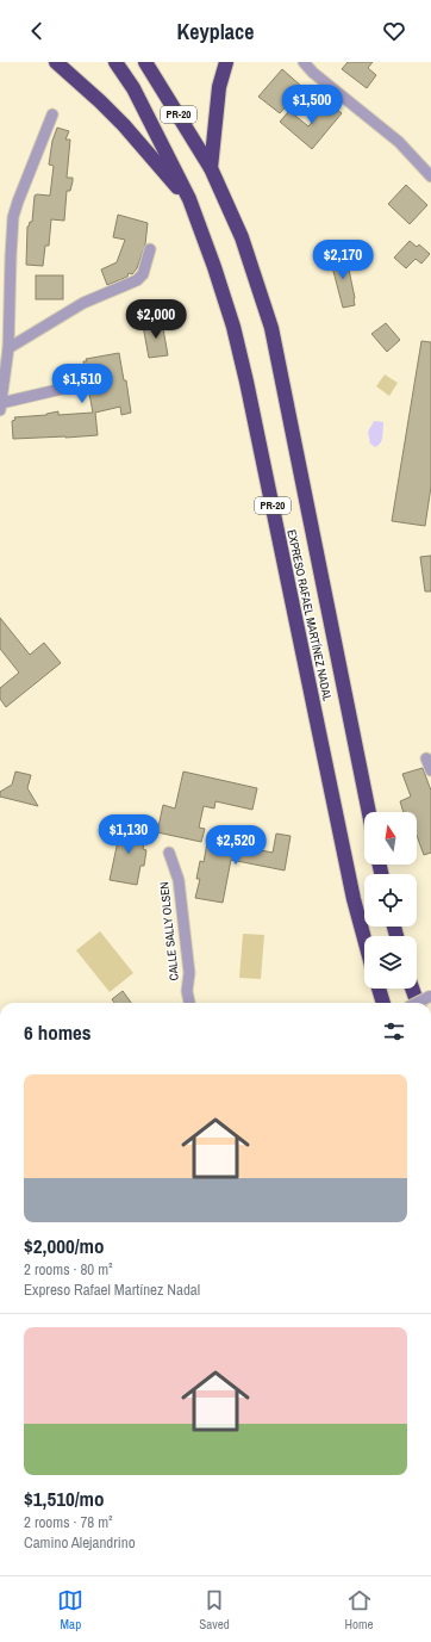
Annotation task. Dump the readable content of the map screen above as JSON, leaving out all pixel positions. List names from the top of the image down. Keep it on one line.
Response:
{"streets":{"highway":["PR-20","EXPRESO RAFAEL MARTÍNEZ NADAL"],"street":["CALLE SALLY OLSEN"]},"north":"top","page":{"header":"Keyplace","price":["$1,500","$2,170","$2,000","$1,510","$1,130","$2,520"],"heading":"6 homes","list":[{"name":"$2,000/mo","note":"2 rooms · 80 m² · Expreso Rafael Martínez Nadal"},{"name":"$1,510/mo","note":"2 rooms · 78 m² · Camino Alejandrino"}],"tabs":["Map","Saved","Home"]}}
